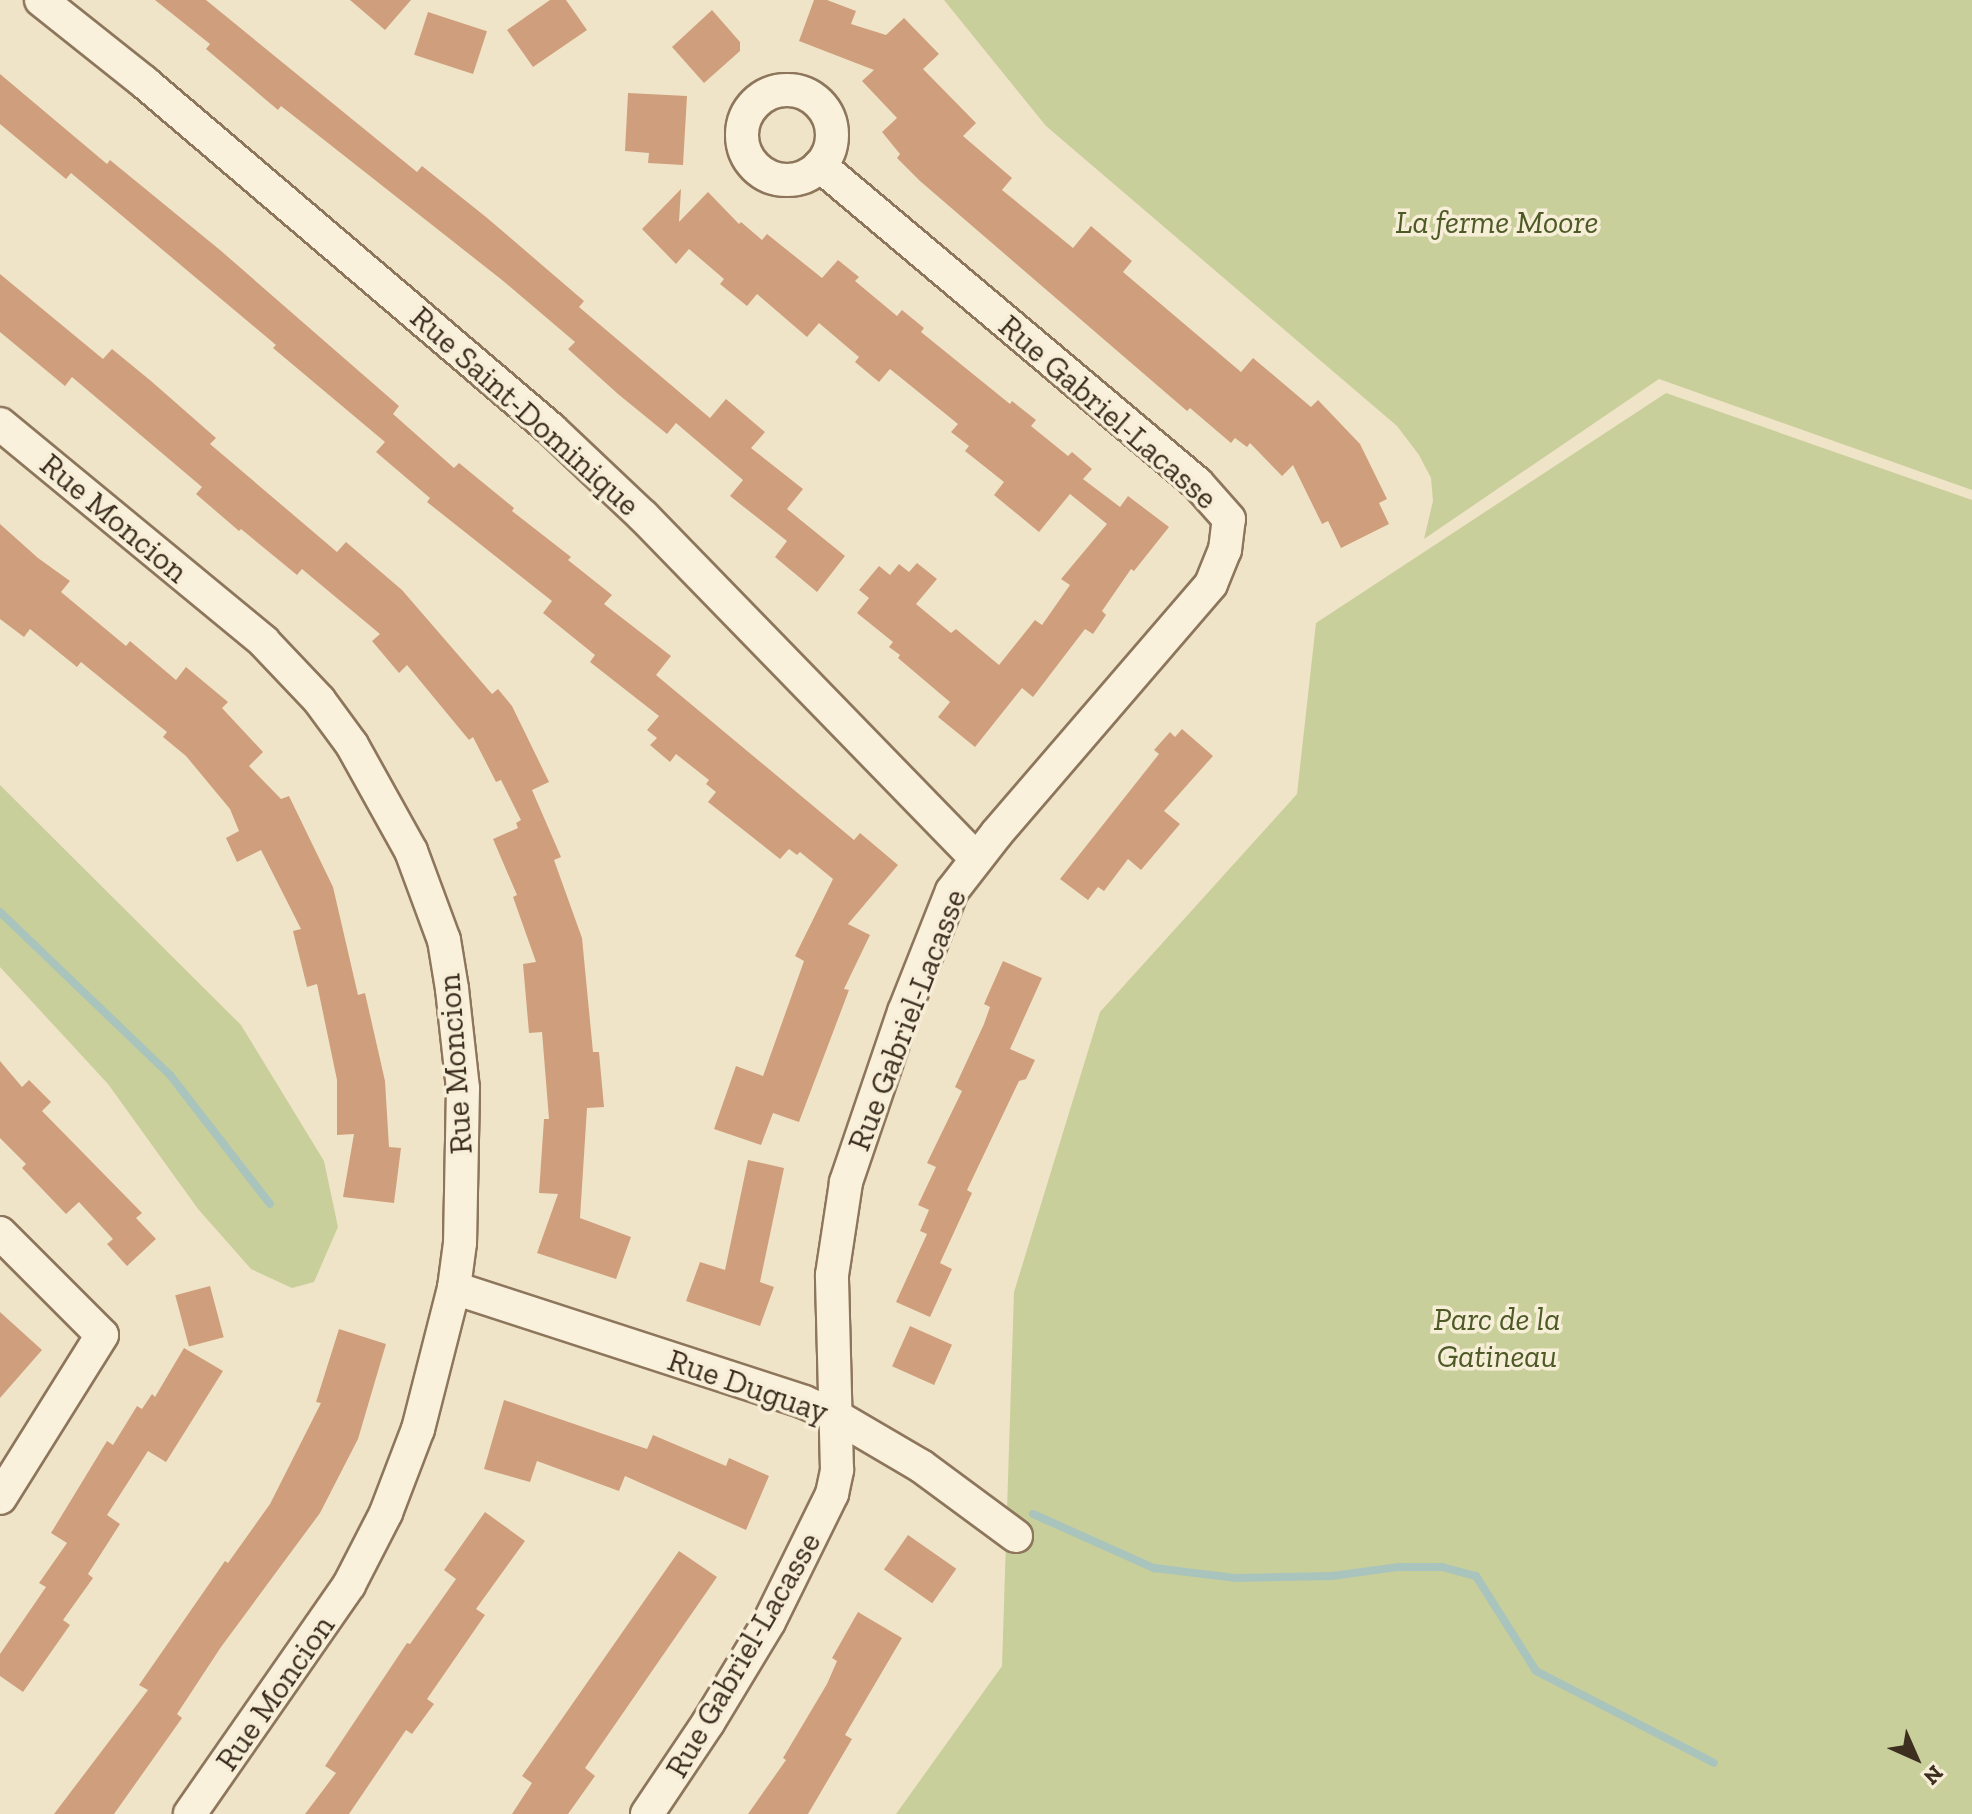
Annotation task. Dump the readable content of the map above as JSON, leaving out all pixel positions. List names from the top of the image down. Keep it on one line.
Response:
{"streets":{"street":["Rue Saint-Dominique","Rue Gabriel-Lacasse","Rue Moncion","Rue Duguay"]},"crossings":[["Rue Saint-Dominique","Rue Gabriel-Lacasse"],["Rue Gabriel-Lacasse","Rue Duguay"],["Rue Moncion","Rue Duguay"]],"parks":["La ferme Moore","Parc de la Gatineau"],"north":"bottom right"}
